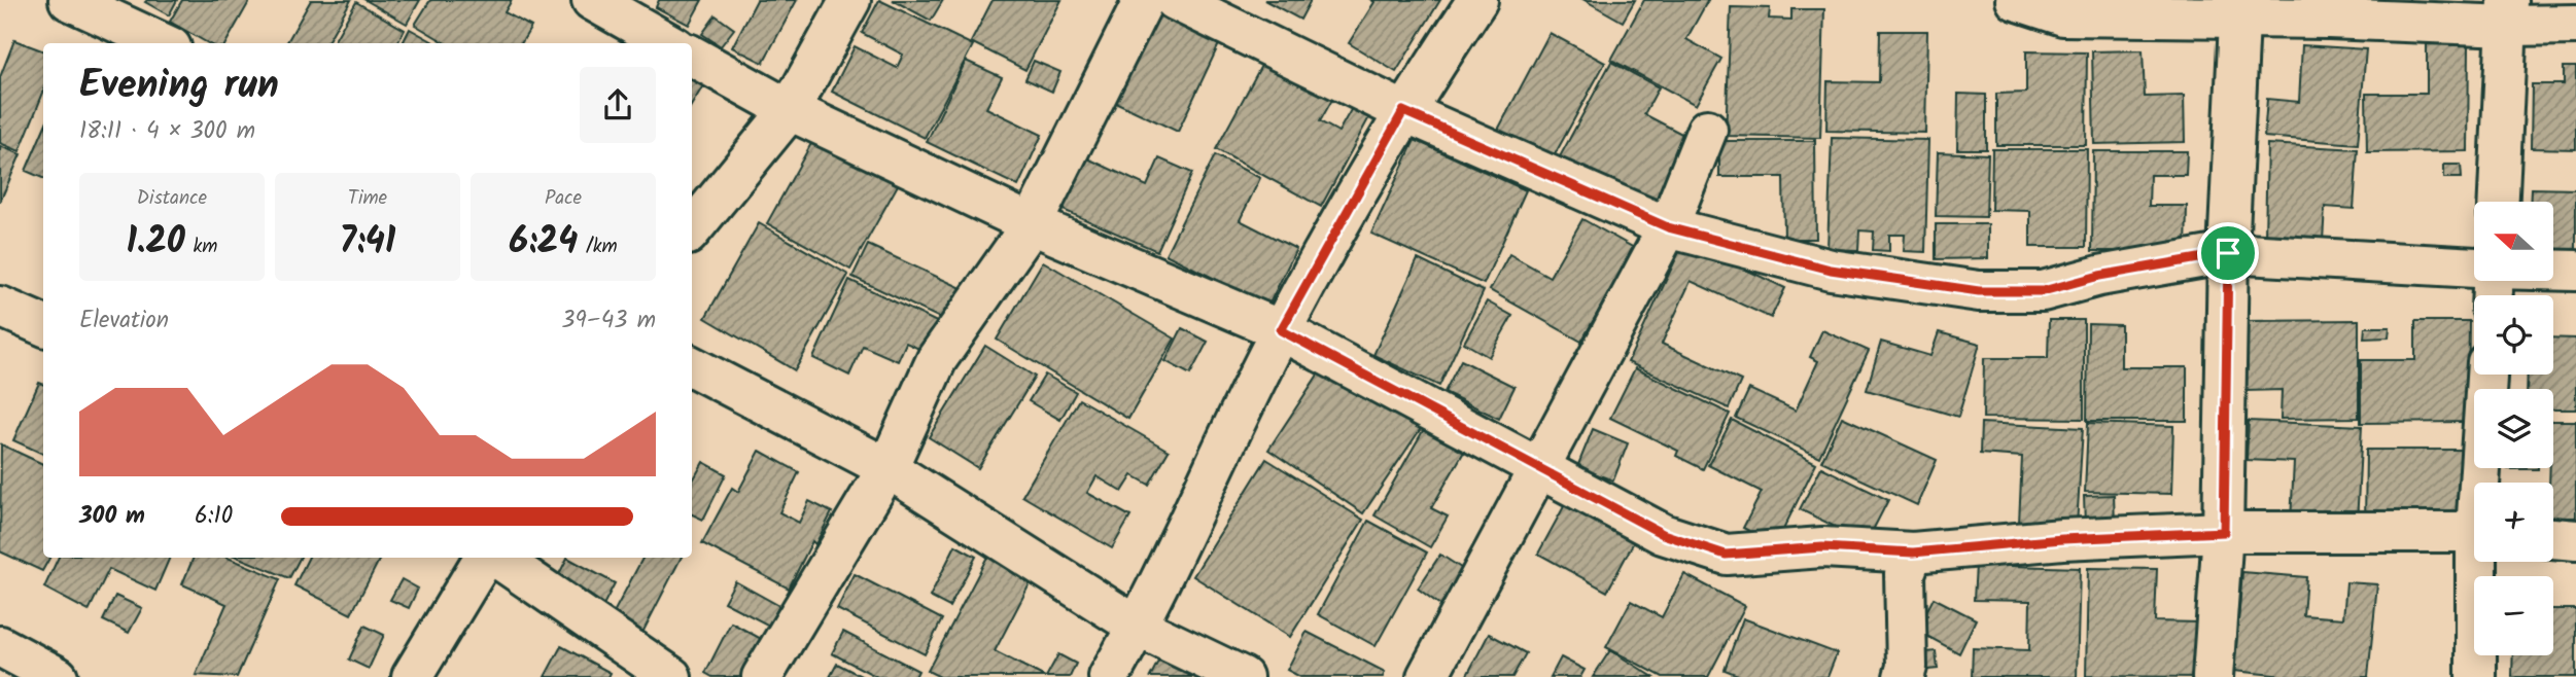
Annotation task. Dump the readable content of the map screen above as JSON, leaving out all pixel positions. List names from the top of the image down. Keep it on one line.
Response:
{"north":"left","page":{"heading":["Evening run","18:11 · 4 × 300 m"],"stats":[["Distance","1.20 km"],["Time","7:41"],["Pace","6:24 /km"]],"map_buttons":["+","−"],"chart":["Elevation","39–43 m"],"list":[{"name":"300 m","note":"6:10"}]}}
